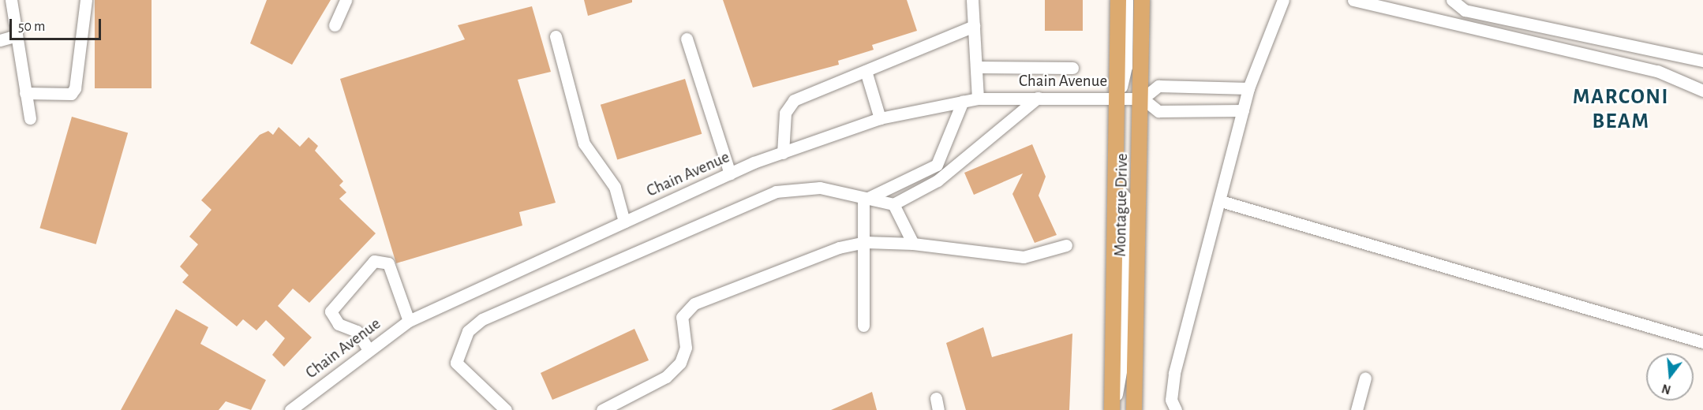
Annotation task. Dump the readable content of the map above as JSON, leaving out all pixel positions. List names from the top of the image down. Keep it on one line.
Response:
{"streets":{"main road":["Montague Drive"],"street":["Chain Avenue"]},"crossings":[["Chain Avenue","Montague Drive"]],"districts":["MARCONI BEAM"],"scale_bar":"50 m","north":"bottom"}
